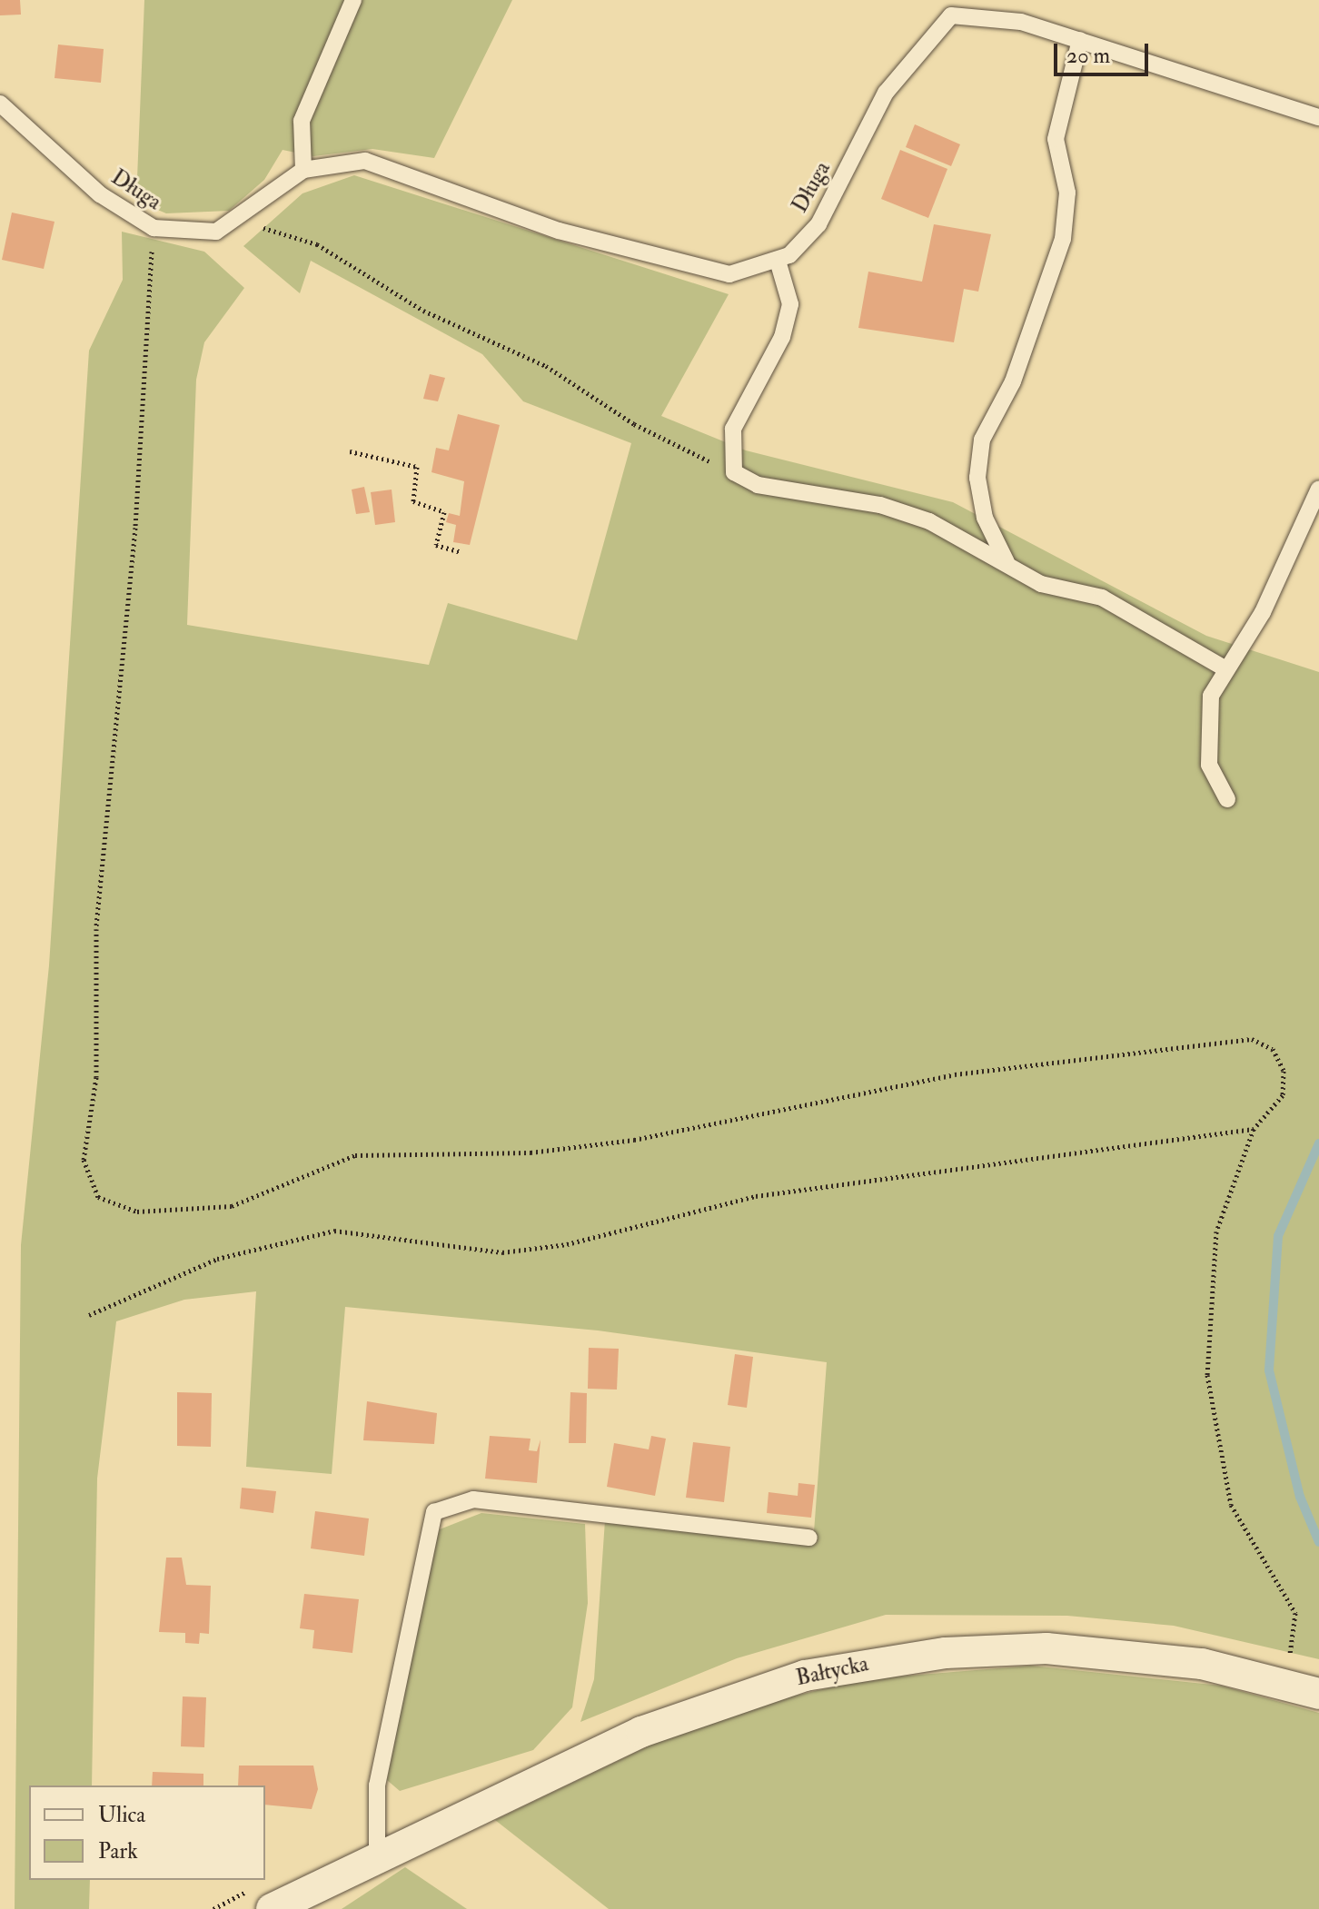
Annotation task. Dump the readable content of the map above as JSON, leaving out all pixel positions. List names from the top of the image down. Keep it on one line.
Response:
{"streets":{"street":["Bałtycka"],"lane":["Długa"]},"legend":["Ulica","Park"],"scale_bar":"20 m"}
